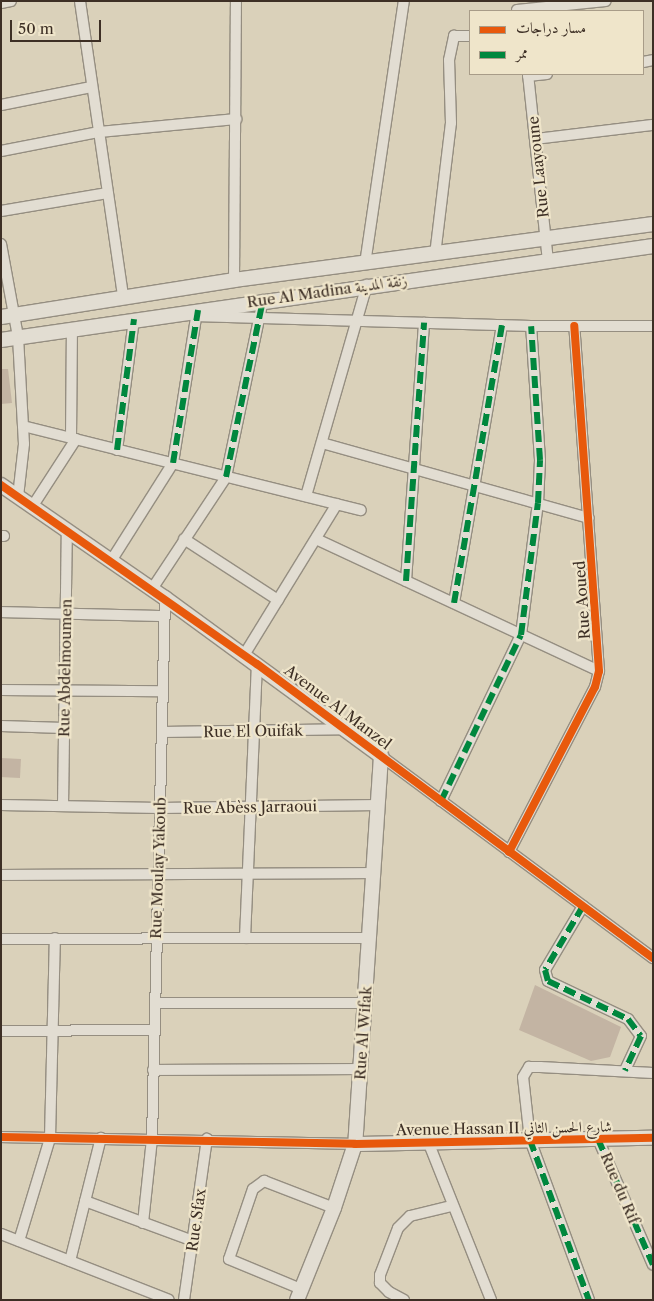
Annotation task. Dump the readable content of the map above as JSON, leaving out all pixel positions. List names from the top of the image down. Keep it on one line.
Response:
{"streets":{"street":["Rue Laayoune","Rue Al Madina زنقة المدينة","Rue Aoued","Rue Abdelmoumen","Avenue Al Manzel","Rue El Ouifak","Rue Abèss Jarraoui","Rue Moulay Yakoub","Rue Al Wifak","Avenue Hassan II شارع الحسن الثاني","Rue du Rif","Rue Sfax"]},"crossings":[["Rue Laayoune","Rue Al Madina زنقة المدينة"],["Rue Aoued","Avenue Al Manzel"],["Rue Abdelmoumen","Avenue Al Manzel"],["Rue Abdelmoumen","Rue Abèss Jarraoui"],["Avenue Al Manzel","Rue El Ouifak"],["Avenue Al Manzel","Rue Moulay Yakoub"],["Avenue Al Manzel","Rue Al Wifak"],["Rue El Ouifak","Rue Moulay Yakoub"],["Rue Abèss Jarraoui","Rue Moulay Yakoub"],["Rue Abèss Jarraoui","Rue Al Wifak"],["Rue Al Wifak","Avenue Hassan II شارع الحسن الثاني"],["Avenue Hassan II شارع الحسن الثاني","Rue du Rif"]],"legend":["مسار دراجات","ممر"],"scale_bar":"50 m"}
